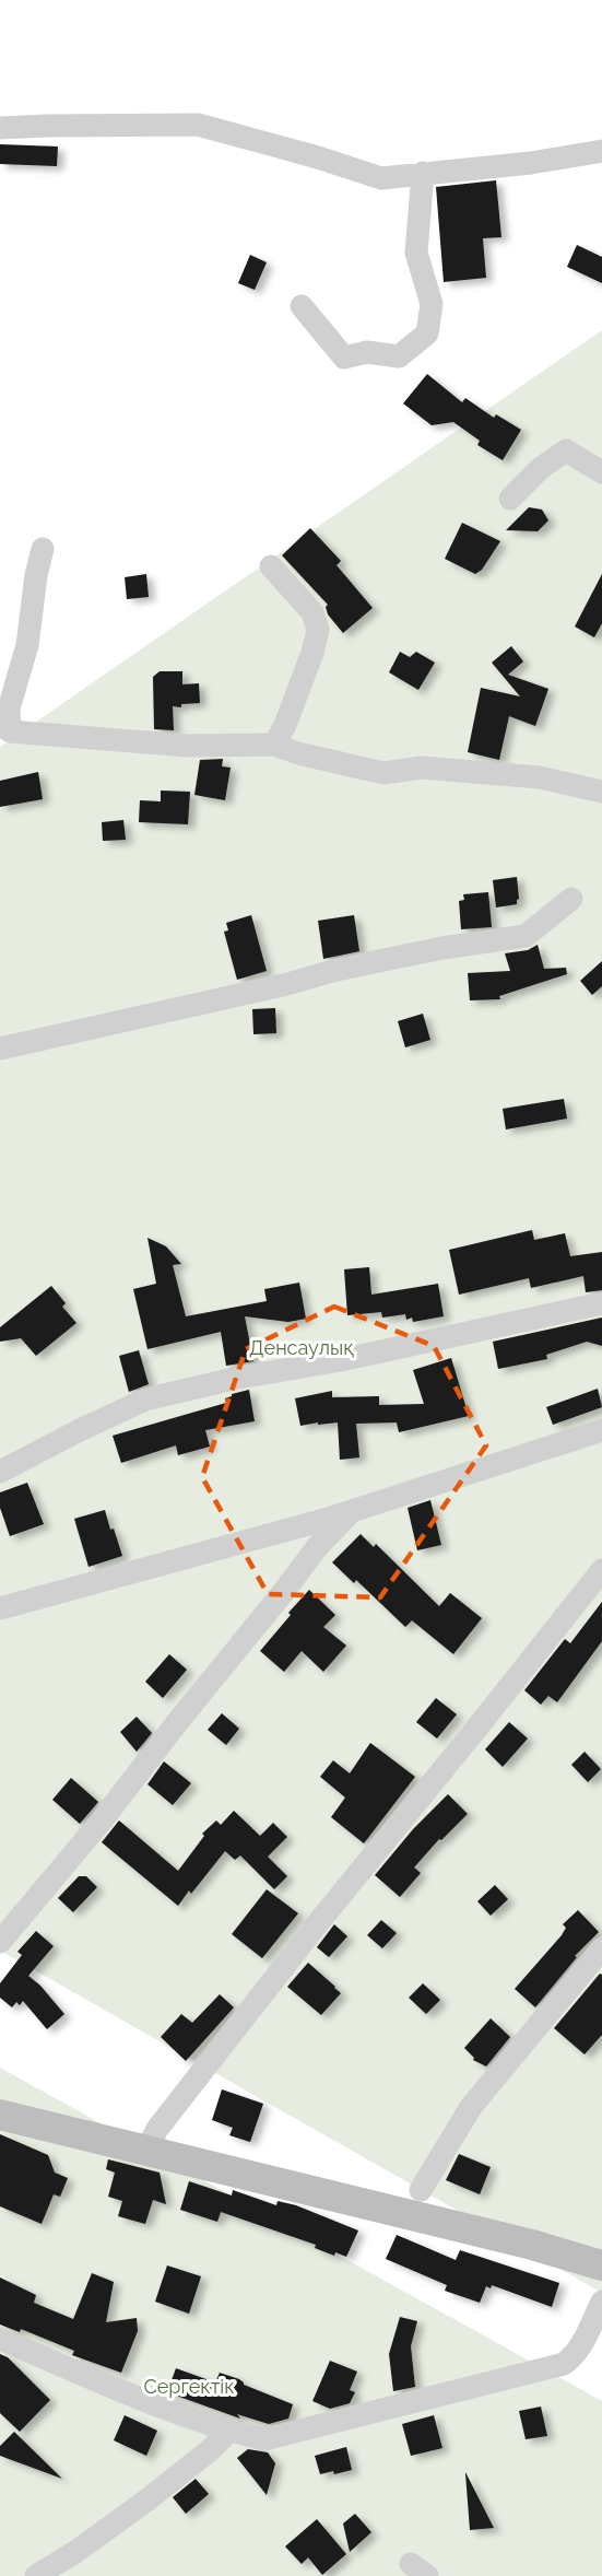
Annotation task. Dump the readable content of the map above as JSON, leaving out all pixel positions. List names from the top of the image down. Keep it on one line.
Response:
{"parks":["Денсаулық","Сергектік"]}
